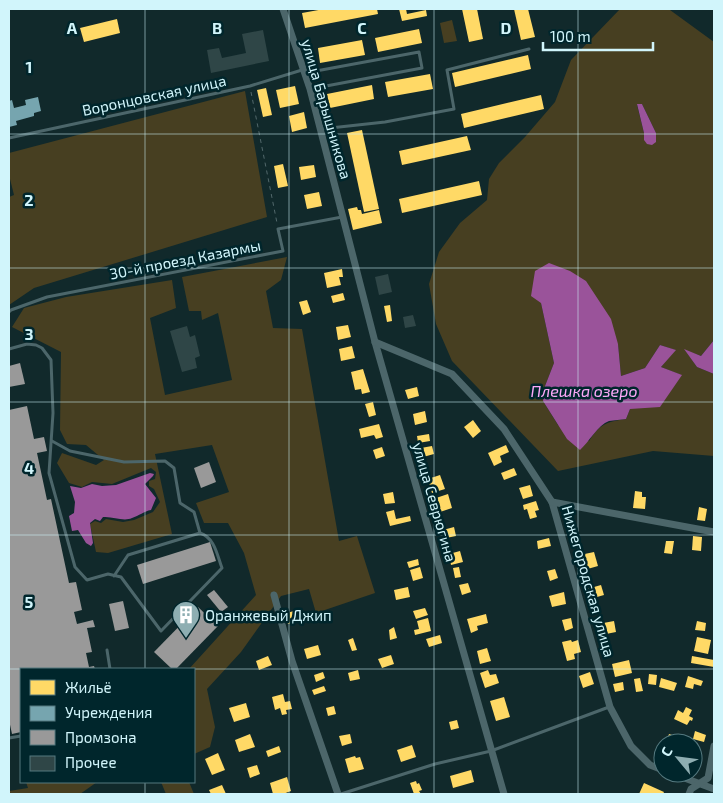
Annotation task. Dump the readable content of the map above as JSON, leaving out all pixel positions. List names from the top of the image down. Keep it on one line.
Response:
{"streets":{"street":["улица Барышникова","улица Севрюгина","Нижегородская улица"],"lane":["Воронцовская улица","30-й проезд Казармы"]},"crossings":[["Воронцовская улица","улица Барышникова"],["улица Барышникова","30-й проезд Казармы"],["улица Барышникова","улица Севрюгина"],["30-й проезд Казармы","улица Севрюгина"],["улица Севрюгина","Нижегородская улица"]],"water":["Плешка озеро"],"places":{"building":["Оранжевый Джип"]},"legend":["Жильё","Учреждения","Промзона","Прочее"],"scale_bar":"100 m","north":"top left","grid":{"columns":["A","B","C","D"],"rows":["1","2","3","4","5"]}}
